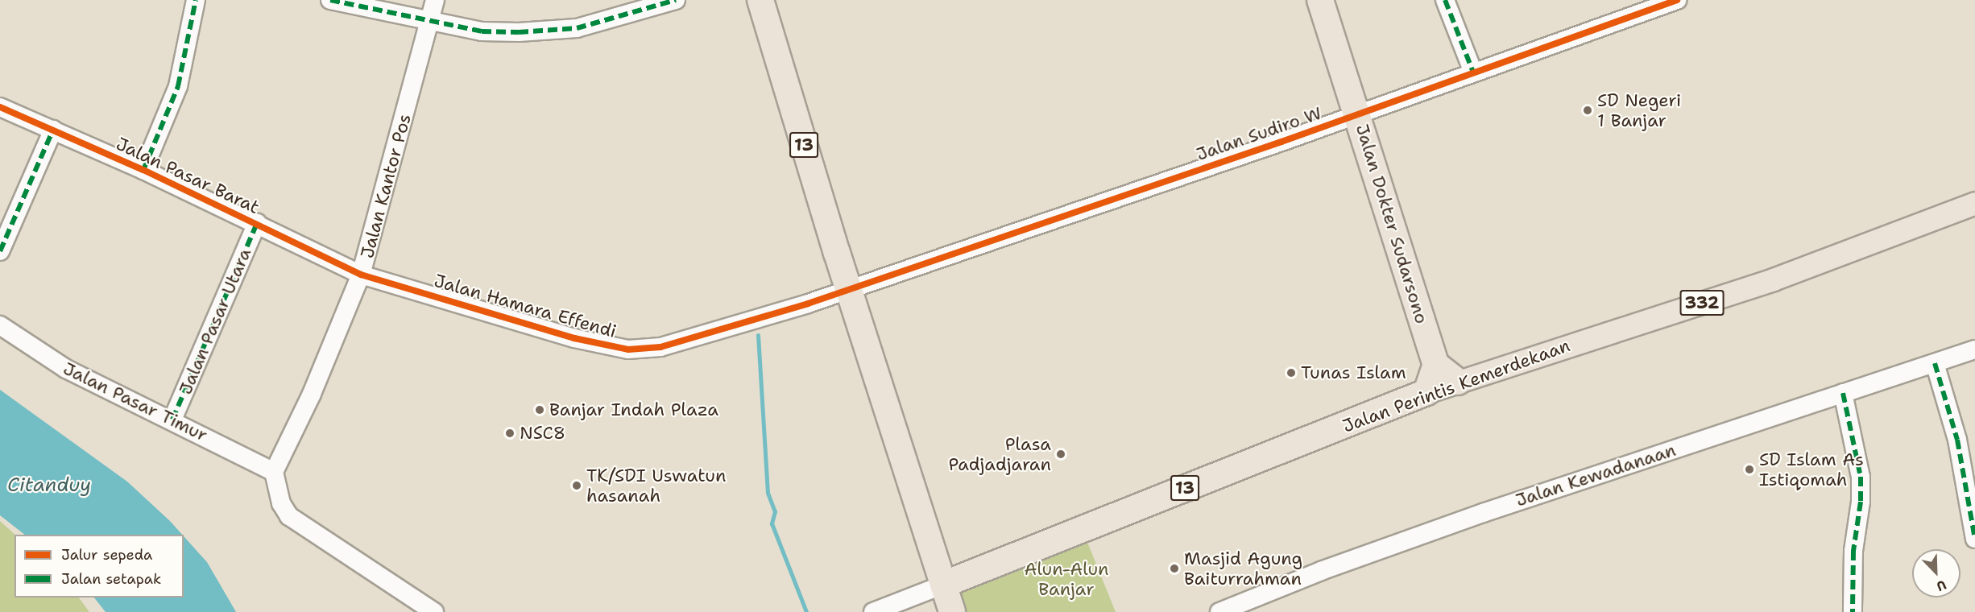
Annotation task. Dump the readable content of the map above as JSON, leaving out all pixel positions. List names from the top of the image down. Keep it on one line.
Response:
{"streets":{"highway":["13","Jalan Dokter Sudarsono","Jalan Perintis Kemerdekaan"],"main road":["332"],"street":["Jalan Sudiro W","Jalan Pasar Barat","Jalan Kantor Pos","Jalan Hamara Effendi","Jalan Pasar Utara","Jalan Pasar Timur","Jalan Kewadanaan"]},"crossings":[["Jalan Sudiro W","13"],["Jalan Sudiro W","Jalan Dokter Sudarsono"],["Jalan Sudiro W","Jalan Hamara Effendi"],["13","Jalan Hamara Effendi"],["13","Jalan Perintis Kemerdekaan"],["Jalan Pasar Barat","Jalan Kantor Pos"],["Jalan Pasar Barat","Jalan Hamara Effendi"],["Jalan Pasar Barat","Jalan Pasar Utara"],["Jalan Kantor Pos","Jalan Hamara Effendi"],["Jalan Kantor Pos","Jalan Pasar Timur"],["Jalan Pasar Utara","Jalan Pasar Timur"]],"water":["Citanduy"],"parks":["Alun-Alun Banjar"],"places":["SD Negeri 1 Banjar","Tunas Islam","Banjar Indah Plaza","NSC8","Plasa Padjadjaran","SD Islam As Istiqomah","TK/SDI Uswatun hasanah","Masjid Agung Baiturrahman"],"legend":["Jalur sepeda","Jalan setapak"],"north":"bottom right"}
